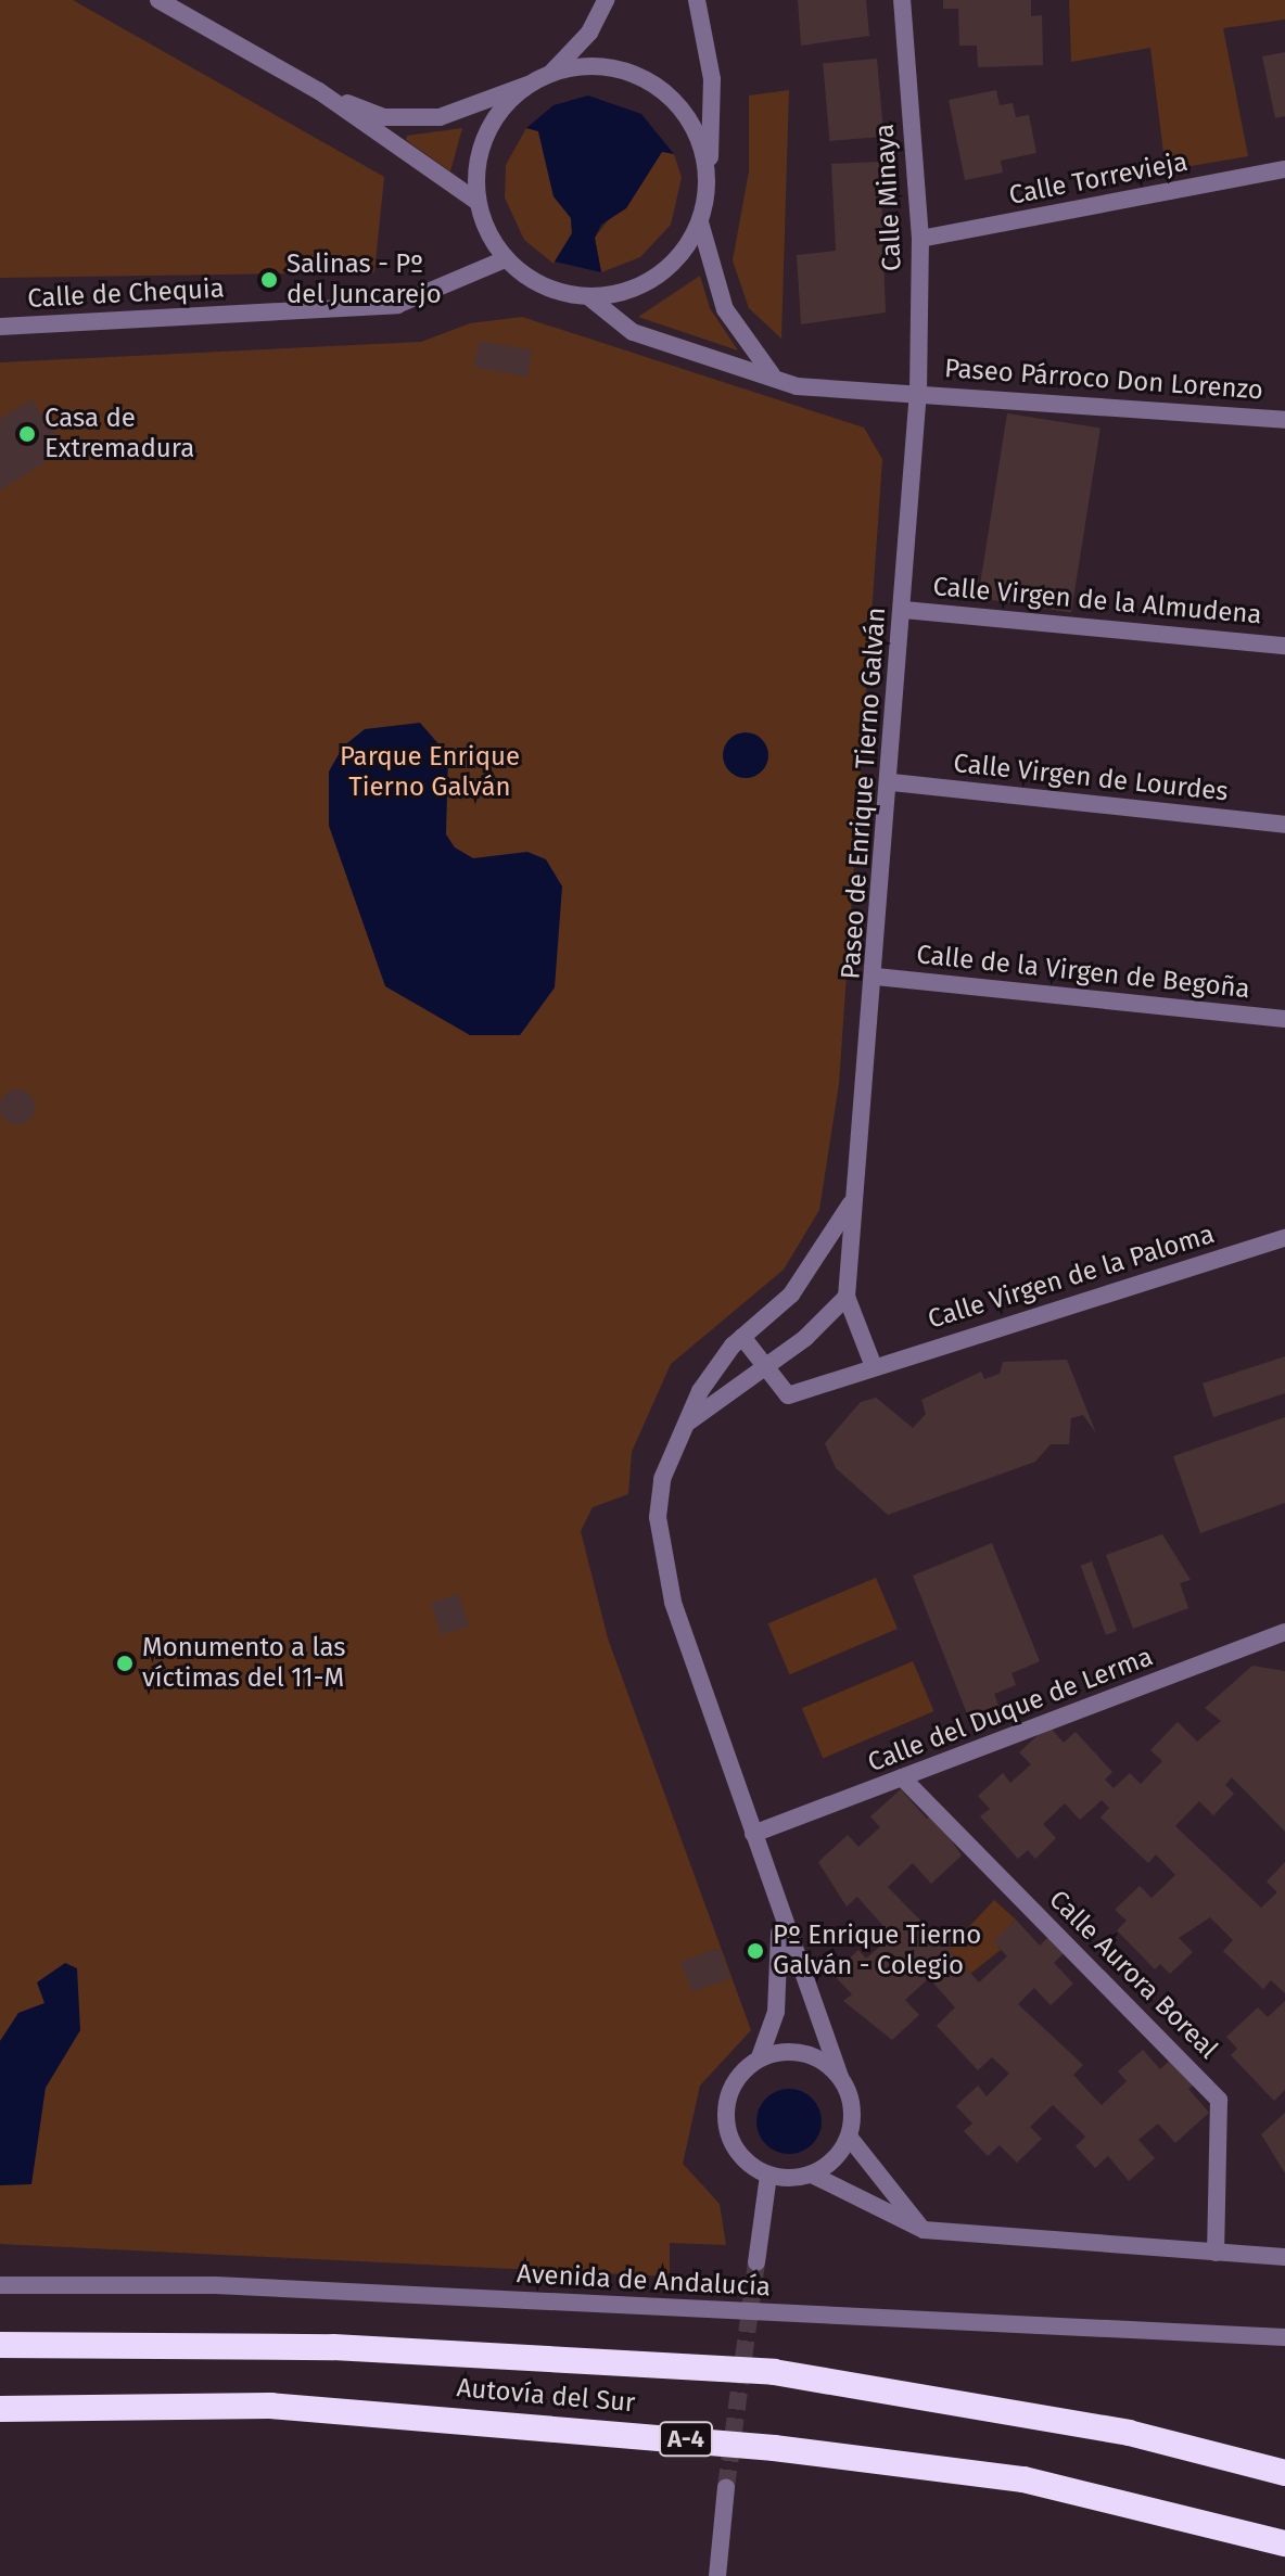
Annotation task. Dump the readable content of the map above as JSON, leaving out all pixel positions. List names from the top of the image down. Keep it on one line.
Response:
{"streets":{"highway":["Autovía del Sur","A-4"],"street":["Calle Torrevieja","Calle Minaya","Calle de Chequia","Paseo Párroco Don Lorenzo","Calle Virgen de la Almudena","Calle Virgen de Lourdes","Paseo de Enrique Tierno Galván","Calle de la Virgen de Begoña","Calle Virgen de la Paloma","Calle del Duque de Lerma","Calle Aurora Boreal","Avenida de Andalucía"]},"crossings":[["Calle Torrevieja","Calle Minaya"],["Calle Minaya","Paseo Párroco Don Lorenzo"],["Calle Minaya","Paseo de Enrique Tierno Galván"],["Calle de Chequia","Paseo Párroco Don Lorenzo"],["Paseo Párroco Don Lorenzo","Paseo de Enrique Tierno Galván"],["Calle Virgen de la Almudena","Paseo de Enrique Tierno Galván"],["Calle Virgen de Lourdes","Paseo de Enrique Tierno Galván"],["Paseo de Enrique Tierno Galván","Calle de la Virgen de Begoña"],["Paseo de Enrique Tierno Galván","Calle Virgen de la Paloma"],["Paseo de Enrique Tierno Galván","Calle del Duque de Lerma"],["Calle del Duque de Lerma","Calle Aurora Boreal"]],"parks":["Parque Enrique Tierno Galván"],"places":["Salinas - Pº del Juncarejo","Casa de Extremadura","Monumento a las víctimas del 11-M","Pº Enrique Tierno Galván - Colegio"]}
